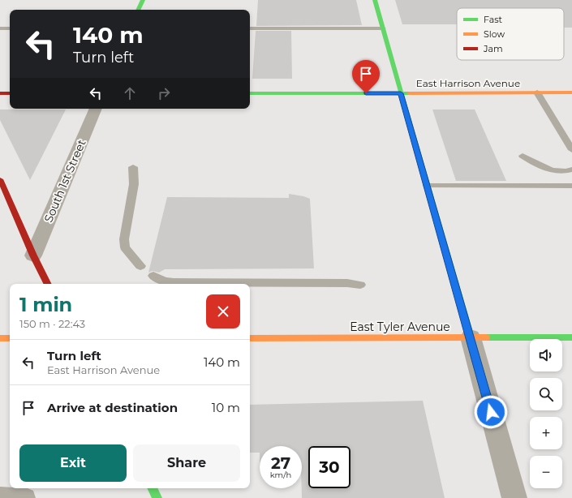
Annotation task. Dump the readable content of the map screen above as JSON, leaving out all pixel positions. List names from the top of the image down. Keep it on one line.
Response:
{"streets":{"main road":["East Harrison Avenue","East Tyler Avenue"],"street":["South 1st Street"]},"legend":["Fast","Slow","Jam"],"page":{"turn":["140 m","Turn left"],"heading":["1 min","150 m · 22:43"],"map_buttons":["+","−"],"list":[{"name":"Turn left","note":"East Harrison Avenue","value":"140 m"},{"name":"Arrive at destination","value":"10 m"}],"buttons":["Exit","Share"],"speed":"27 km/h","limit":"30"}}
